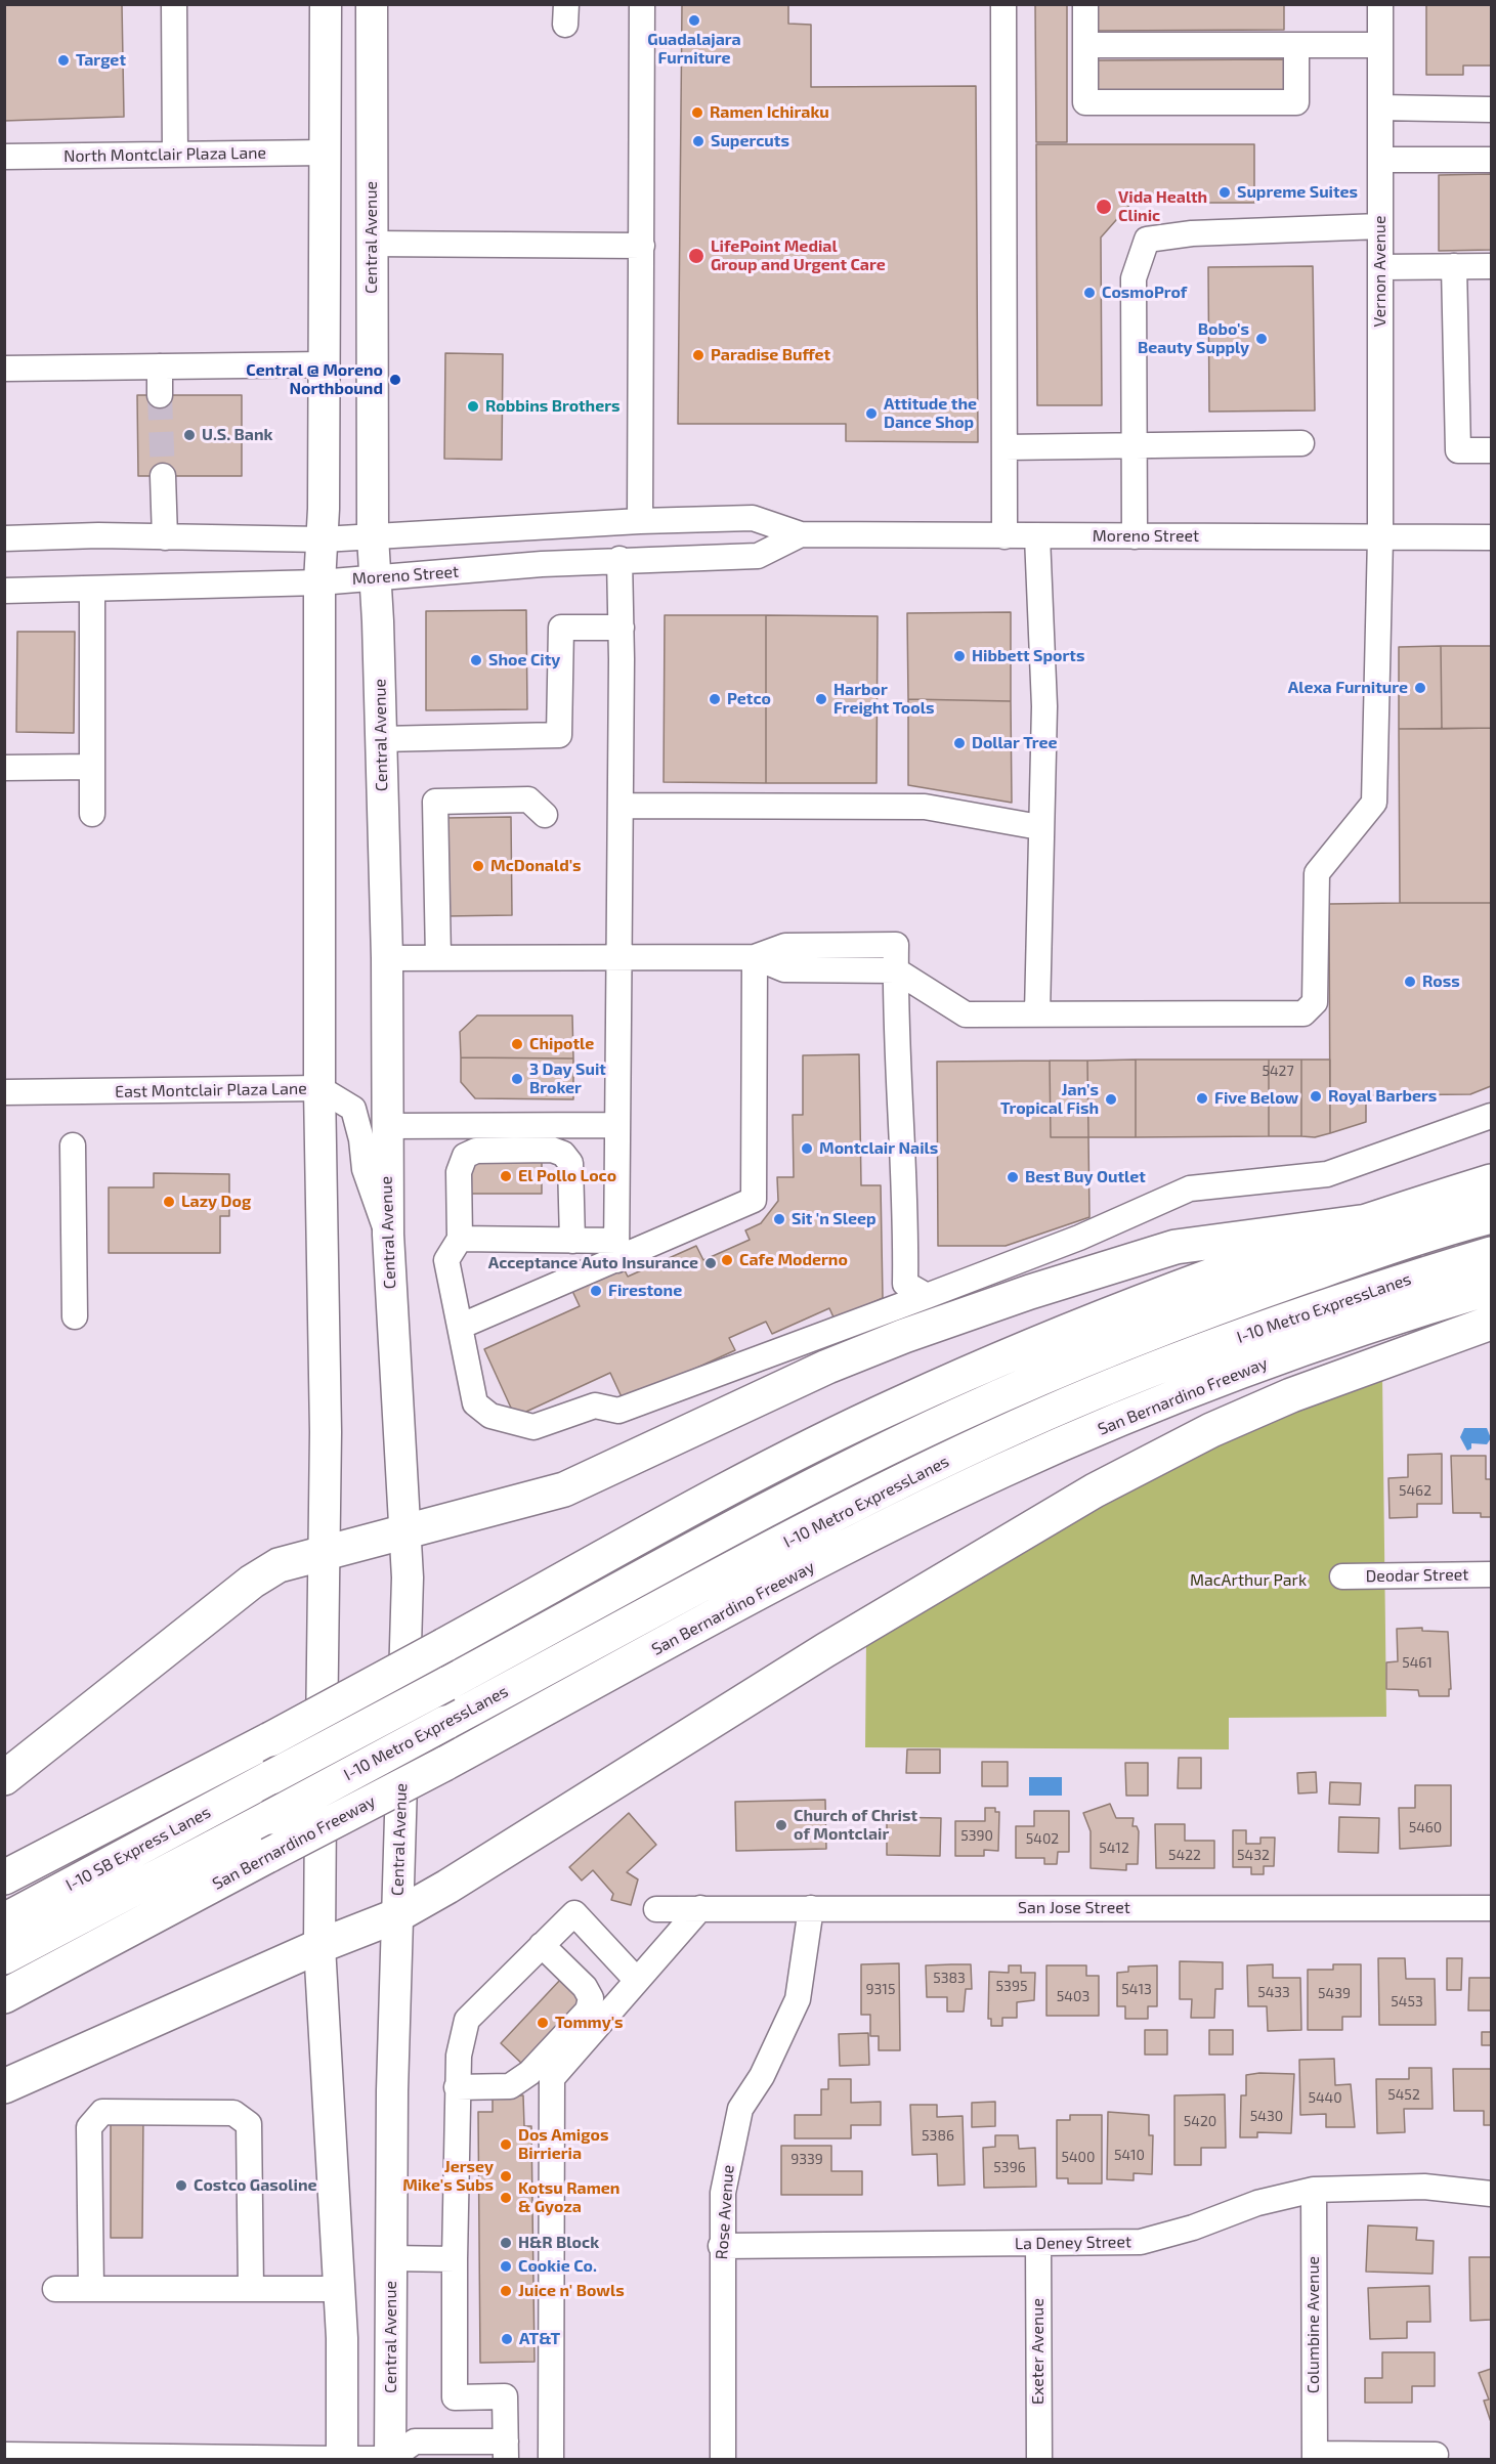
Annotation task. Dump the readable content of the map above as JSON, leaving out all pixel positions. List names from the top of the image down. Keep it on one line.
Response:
{"streets":{"highway":["I-10 Metro ExpressLanes","San Bernardino Freeway","I-10 SB Express Lanes"],"main road":["Central Avenue"],"street":["North Montclair Plaza Lane","Vernon Avenue","Moreno Street","East Montclair Plaza Lane","Deodar Street","San Jose Street","Rose Avenue","La Deney Street","Columbine Avenue","Exeter Avenue"]},"crossings":[["Central Avenue","Moreno Street"],["Central Avenue","East Montclair Plaza Lane"],["Vernon Avenue","Moreno Street"],["I-10 Metro ExpressLanes","I-10 SB Express Lanes"],["San Jose Street","Rose Avenue"],["Rose Avenue","La Deney Street"],["La Deney Street","Columbine Avenue"],["La Deney Street","Exeter Avenue"]],"parks":["MacArthur Park"],"places":["Guadalajara Furniture","Target","Ramen Ichiraku","Supercuts","Supreme Suites","Vida Health Clinic","LifePoint Medial Group and Urgent Care","CosmoProf","Bobo's Beauty Supply","Paradise Buffet","Central @ Moreno Northbound","Robbins Brothers","Attitude the Dance Shop","U.S. Bank","Hibbett Sports","Shoe City","Alexa Furniture","Petco","Harbor Freight Tools","Dollar Tree","McDonald's","Ross","Chipotle","3 Day Suit Broker","Royal Barbers","Five Below","Jan's Tropical Fish","Montclair Nails","El Pollo Loco","Best Buy Outlet","Lazy Dog","Sit 'n Sleep","Cafe Moderno","Acceptance Auto Insurance","Firestone","Church of Christ of Montclair","Tommy's","Dos Amigos Birrieria","Jersey Mike's Subs","Costco Gasoline","Kotsu Ramen & Gyoza","H&R Block","Cookie Co.","Juice n' Bowls","AT&T"],"house_numbers":["5427","5462","5461","5460","5390","5402","5412","5422","5432","5383","5395","9315","5413","5433","5439","5403","5453","5452","5440","5430","5420","5386","5410","5400","9339","5396"]}
